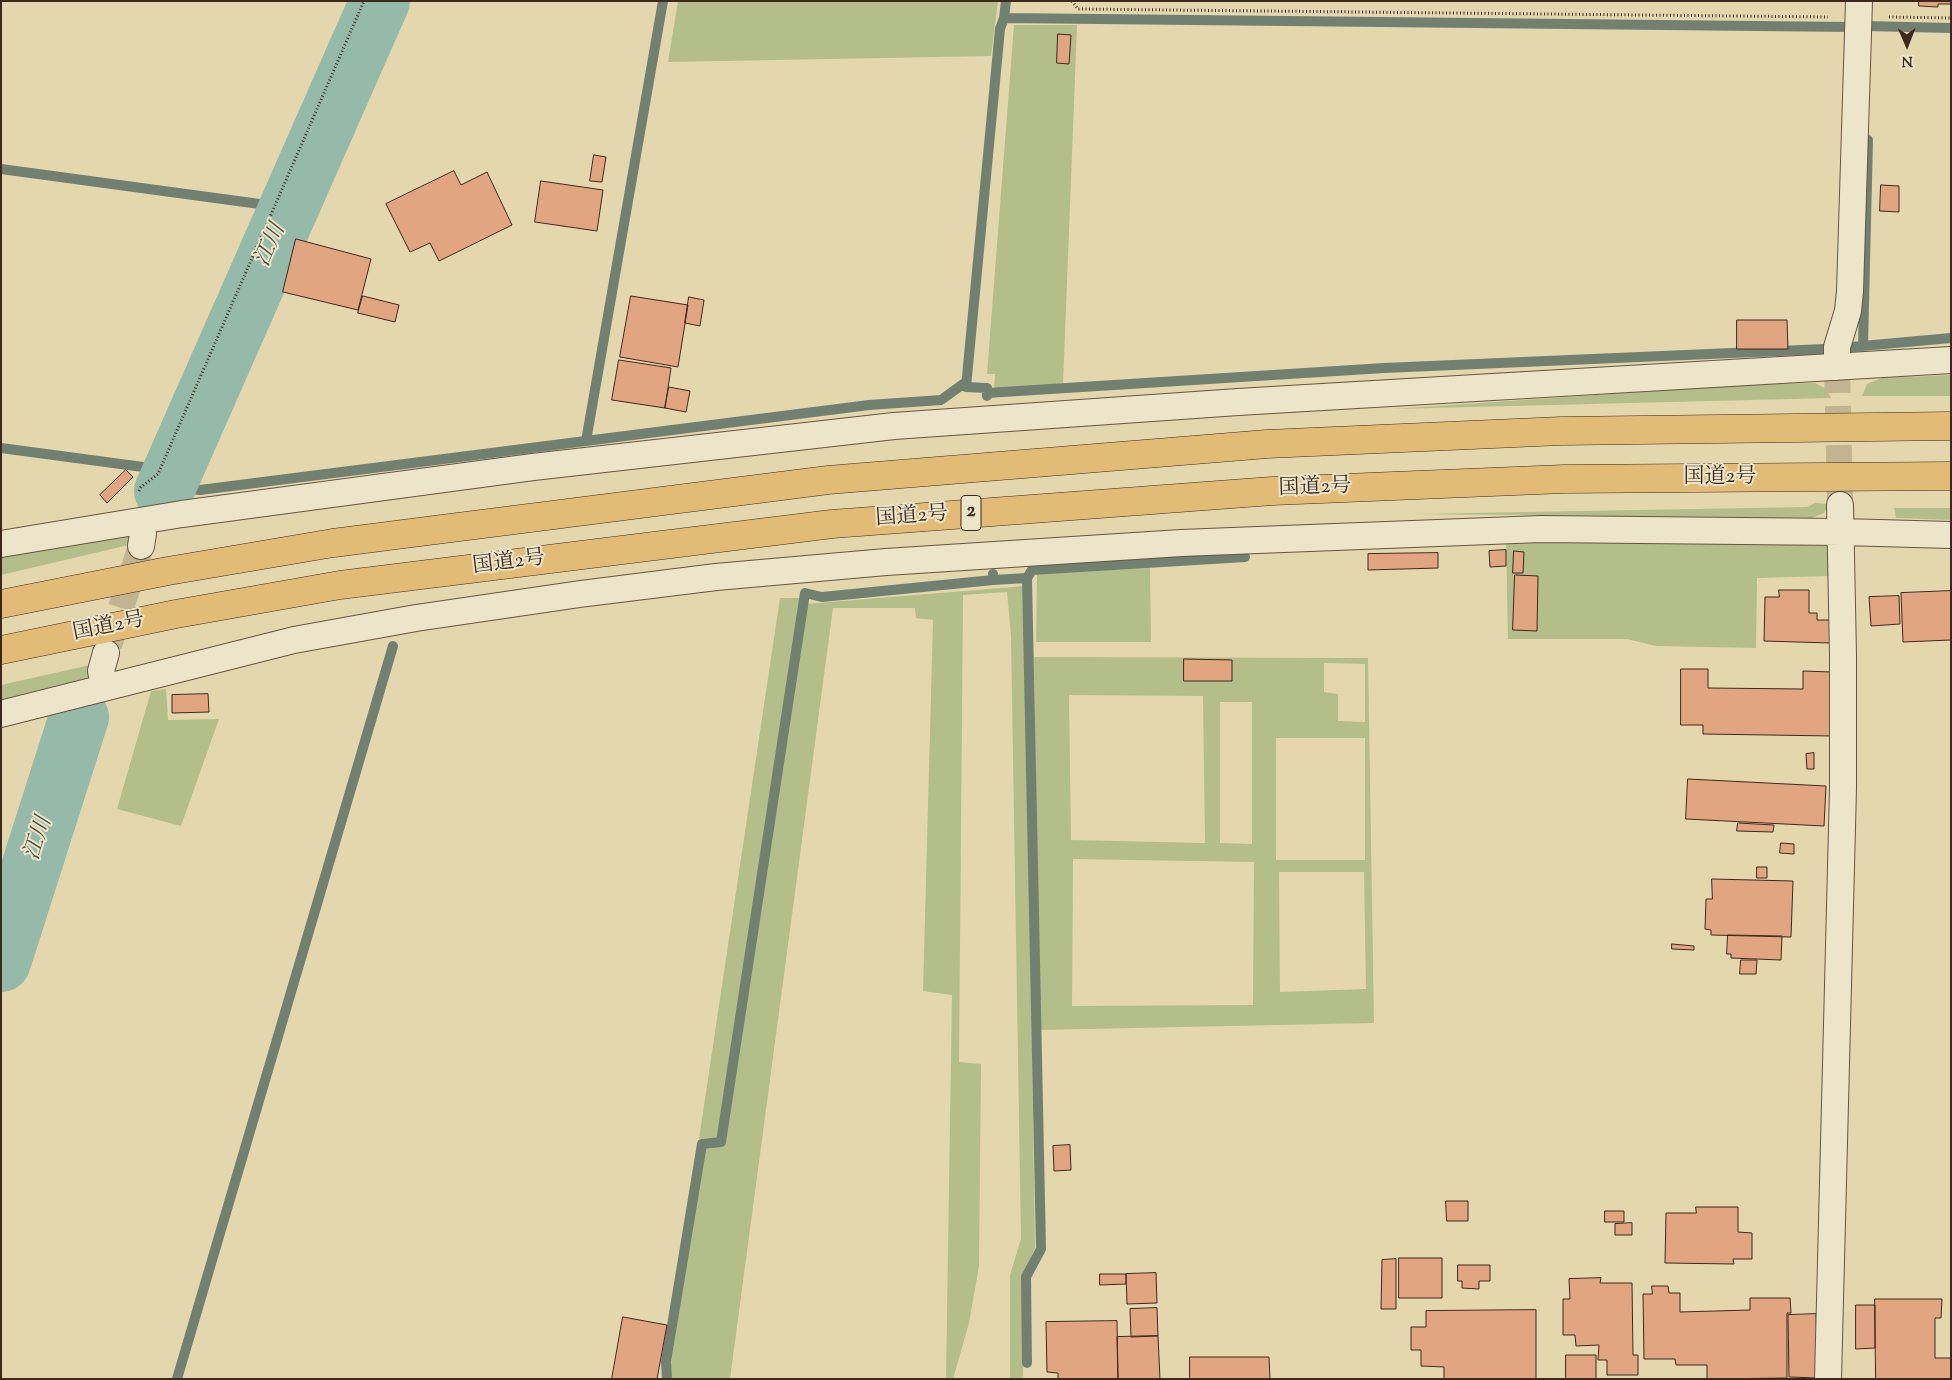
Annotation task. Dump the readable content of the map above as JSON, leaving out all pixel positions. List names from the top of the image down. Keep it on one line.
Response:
{"streets":{"highway":["国道2号","2"]},"water":["江川"],"north":"bottom"}
